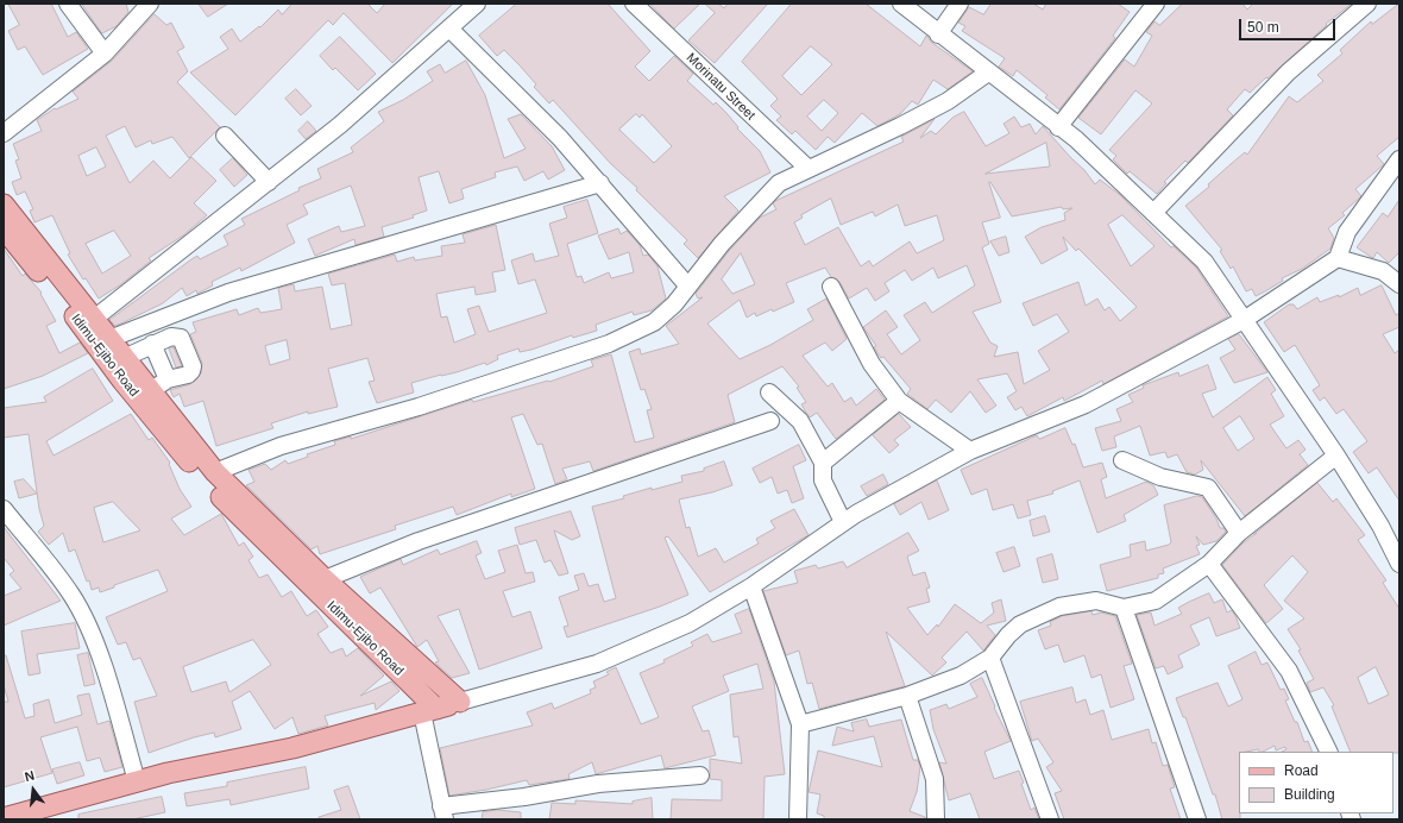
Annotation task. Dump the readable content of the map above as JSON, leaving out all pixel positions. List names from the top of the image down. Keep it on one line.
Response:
{"streets":{"main road":["Idimu-Ejibo Road"],"street":["Morinatu Street"]},"legend":["Road","Building"],"scale_bar":"50 m","north":"top"}
